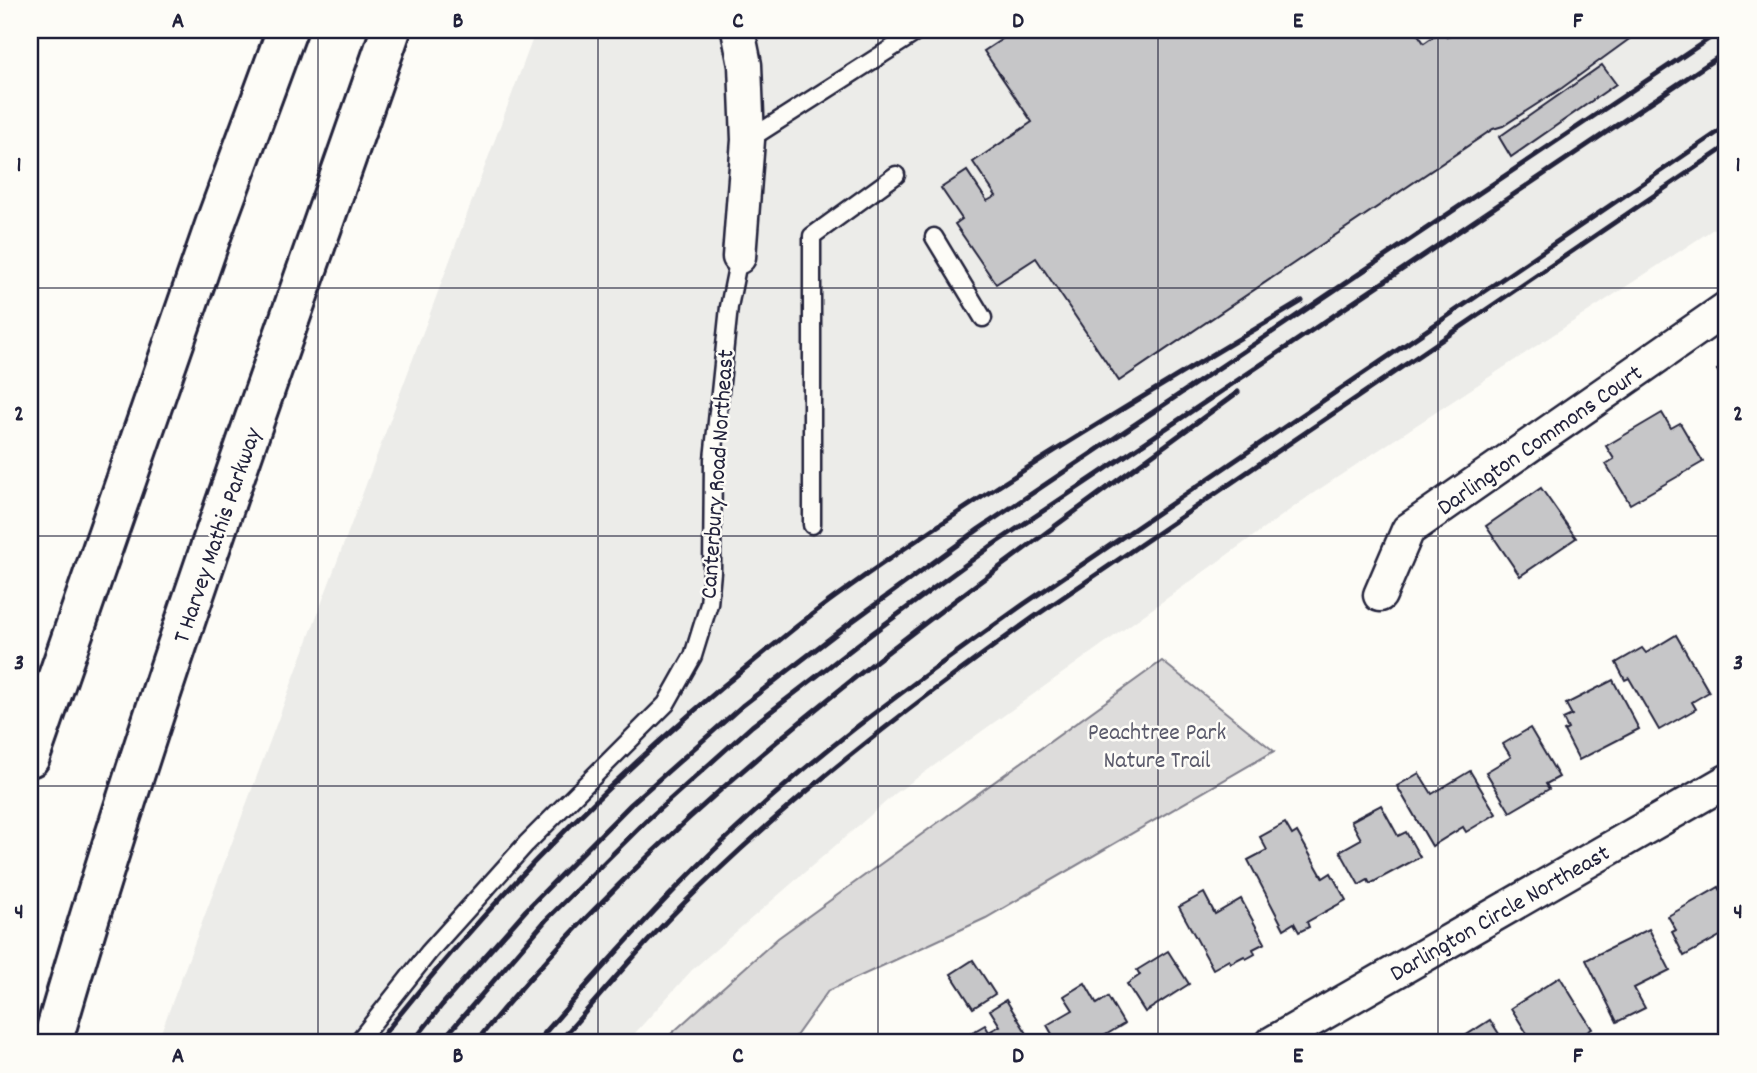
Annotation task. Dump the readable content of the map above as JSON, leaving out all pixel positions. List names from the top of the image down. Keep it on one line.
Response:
{"streets":{"highway":["T Harvey Mathis Parkway"],"street":["Darlington Commons Court","Canterbury Road Northeast","Darlington Circle Northeast"]},"parks":["Peachtree Park Nature Trail"],"grid":{"columns":["A","B","C","D","E","F"],"rows":["1","2","3","4"]}}
